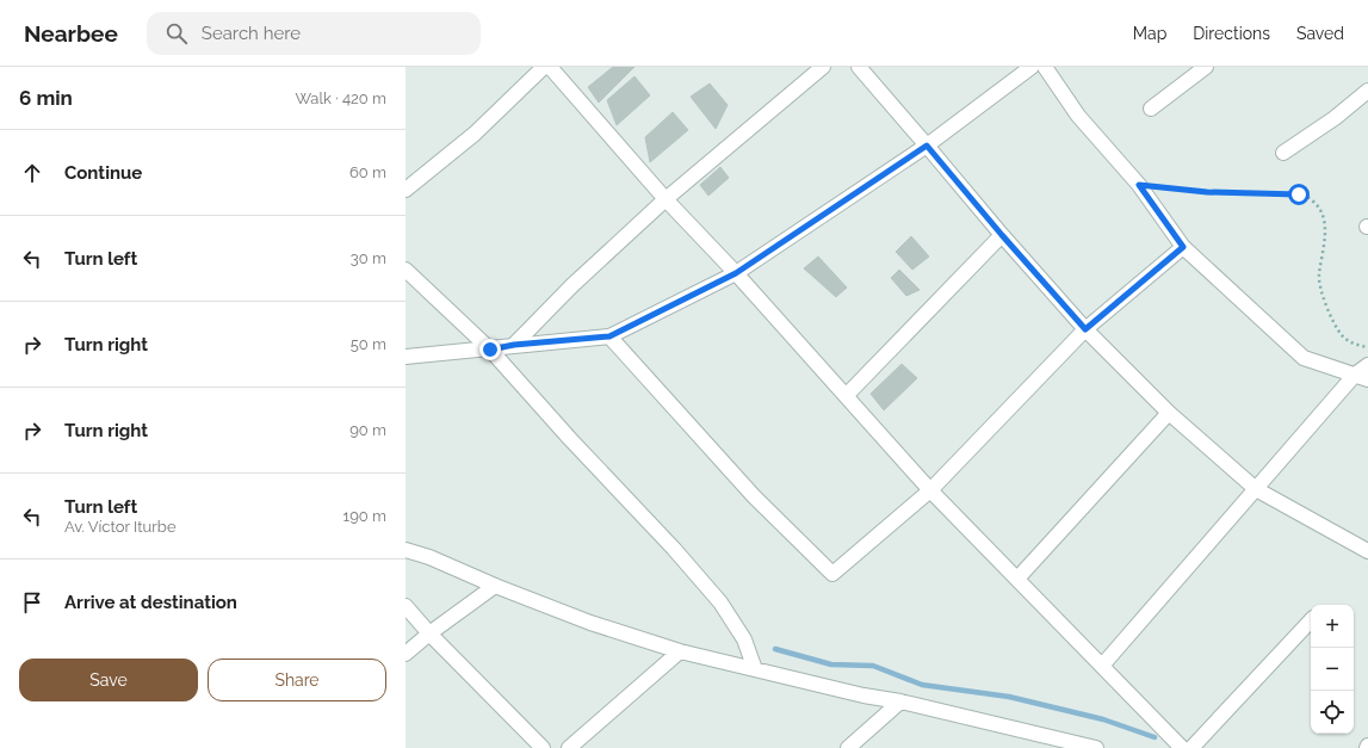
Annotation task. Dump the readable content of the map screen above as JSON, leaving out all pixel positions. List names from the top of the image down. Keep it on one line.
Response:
{"page":{"header":"Nearbee","search":"Search here","nav":["Map","Directions","Saved"],"heading":["6 min","Walk · 420 m"],"list":[["Continue","60 m"],["Turn left","30 m"],["Turn right","50 m"],["Turn right","90 m"],["Turn left","Av. Víctor Iturbe","190 m"],"Arrive at destination"],"map_buttons":["+","−"],"buttons":["Save","Share"]}}
